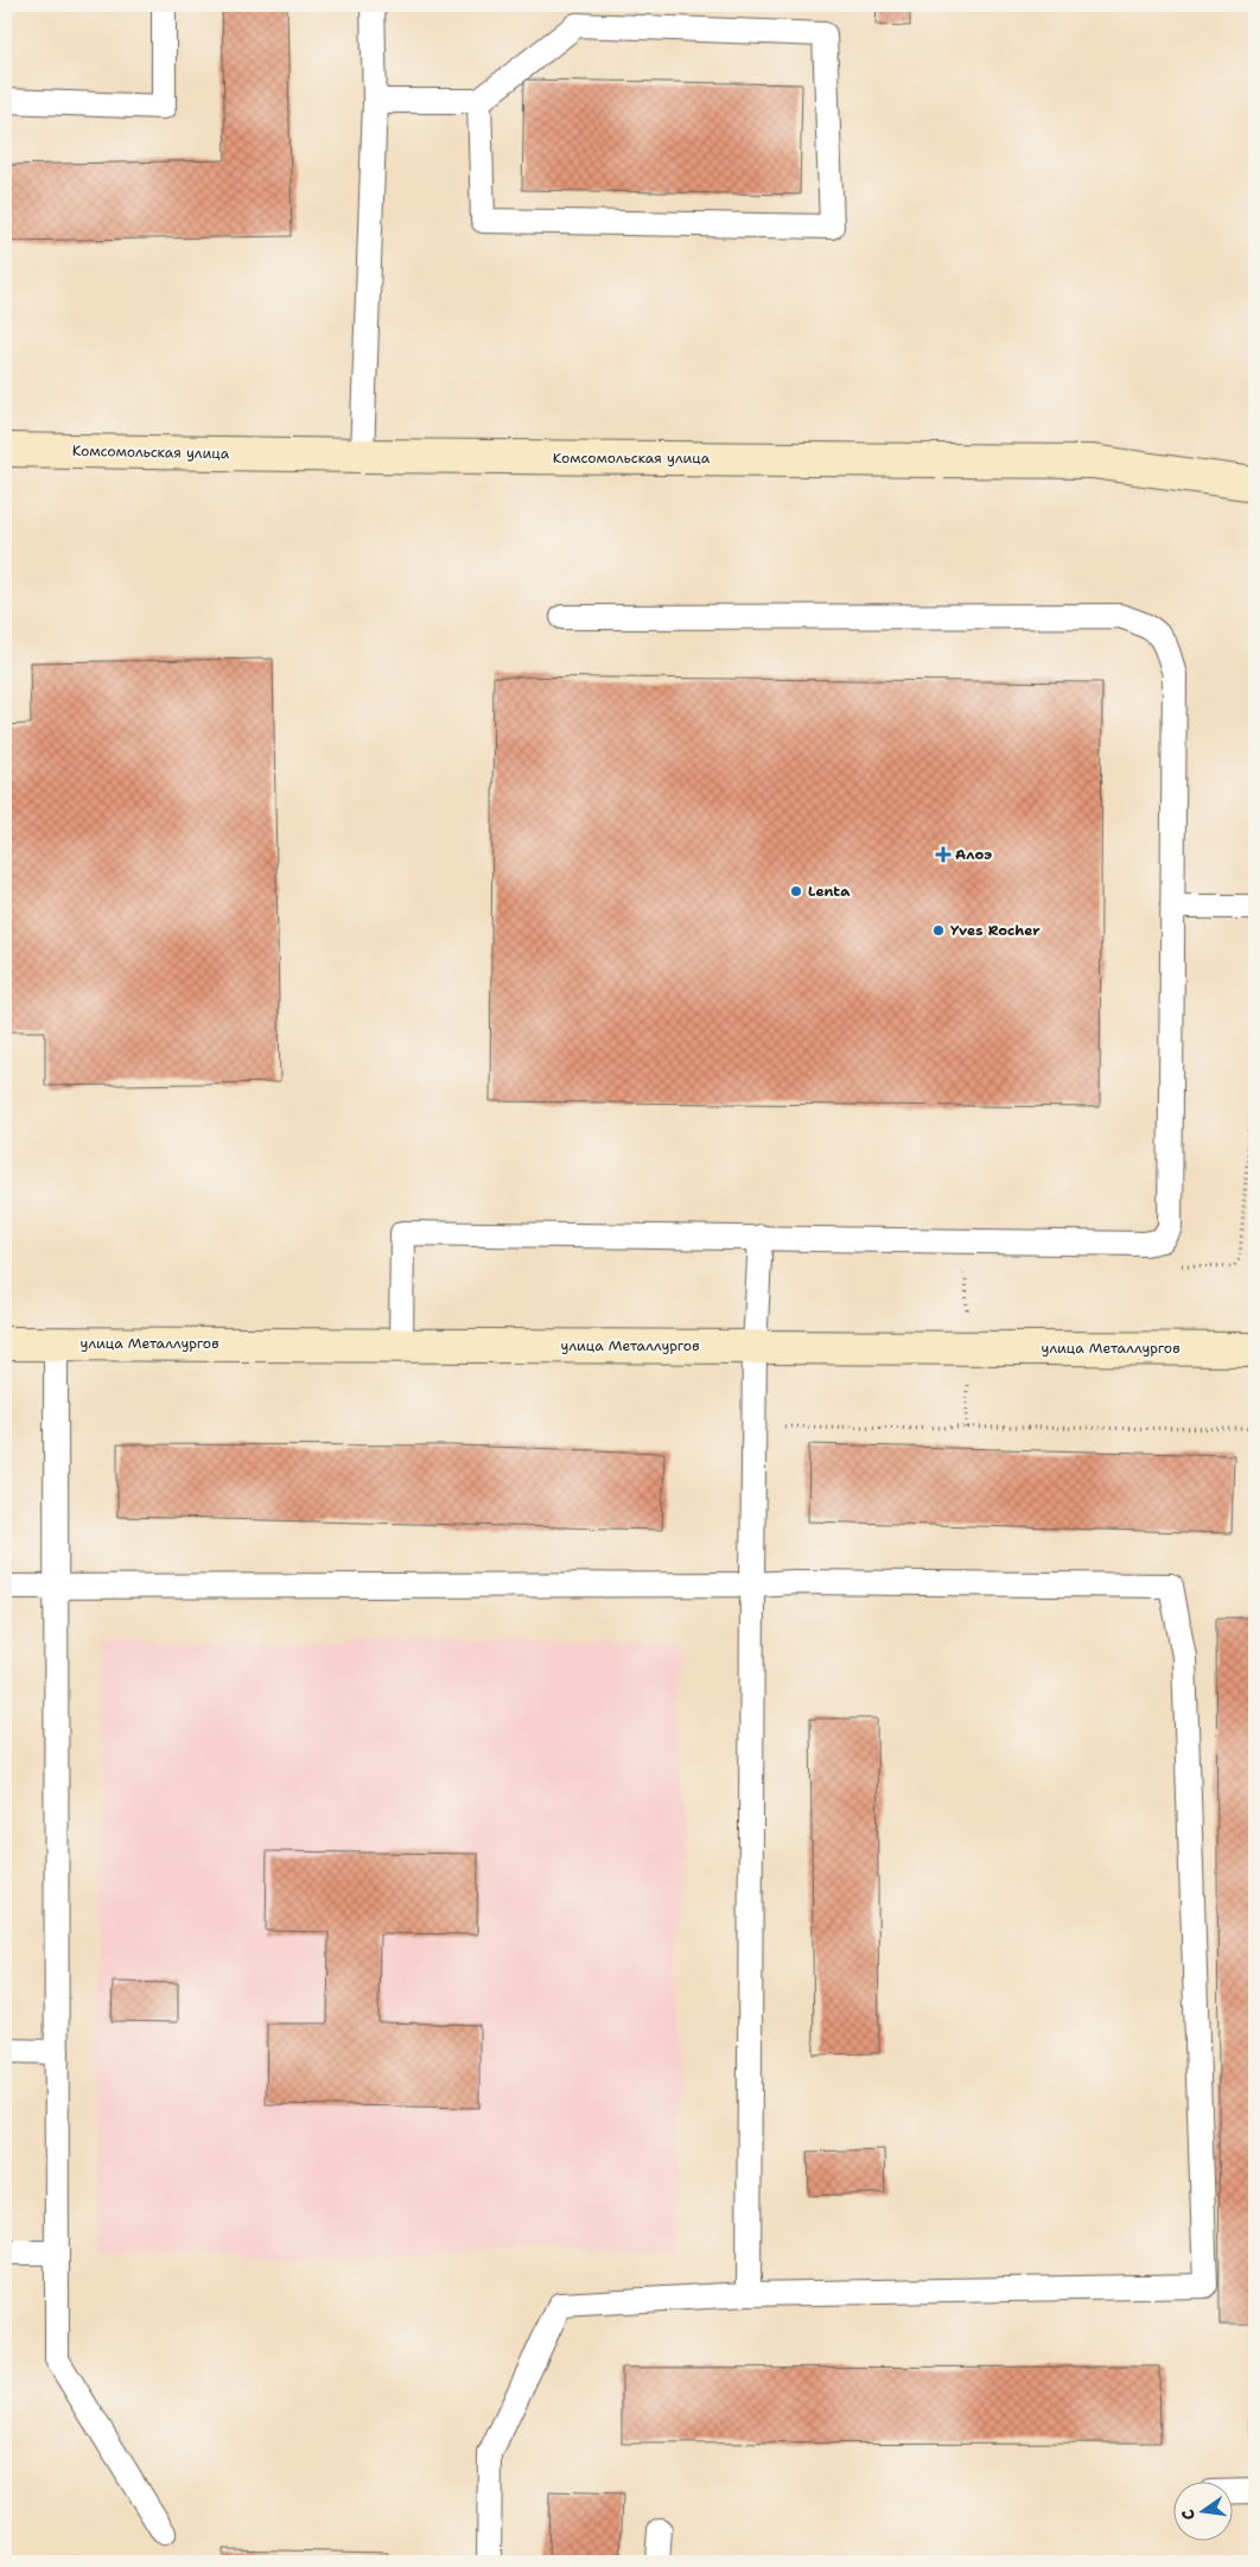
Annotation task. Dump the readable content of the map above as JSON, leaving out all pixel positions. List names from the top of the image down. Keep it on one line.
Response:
{"streets":{"street":["Комсомольская улица","улица Металлургов"]},"places":{"health":["Алоэ"],"other":["Lenta","Yves Rocher"]},"north":"left"}
